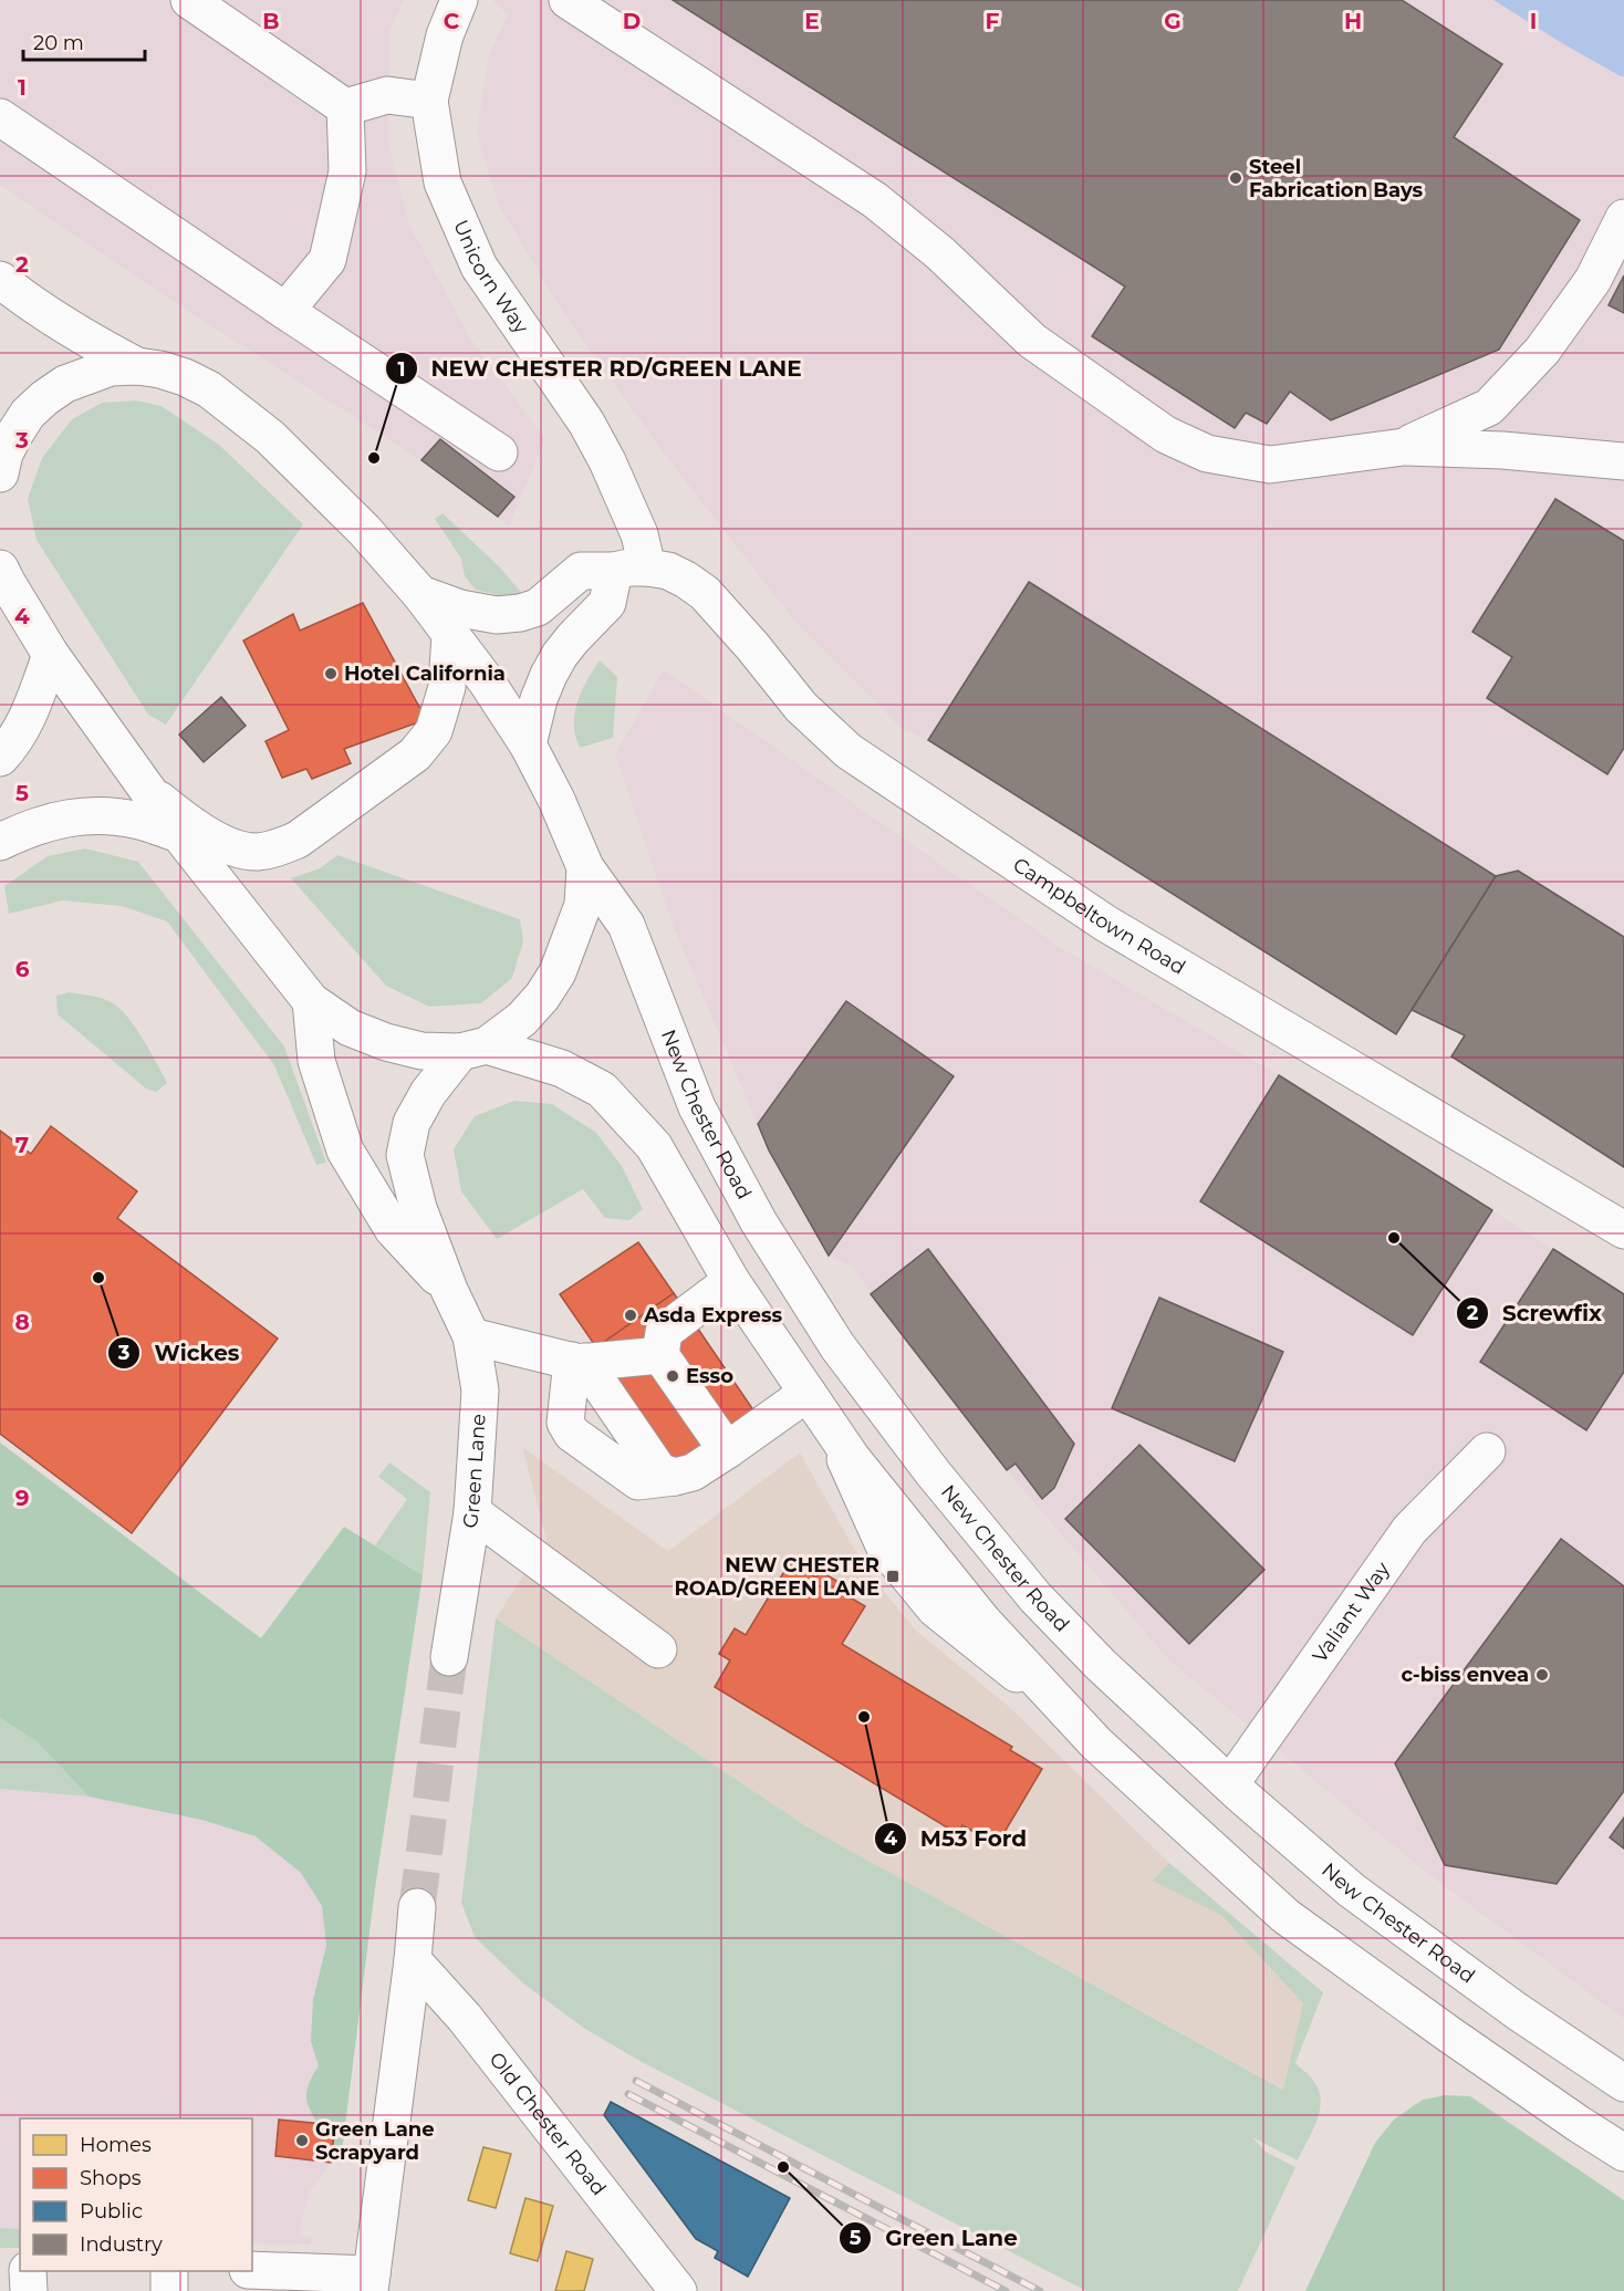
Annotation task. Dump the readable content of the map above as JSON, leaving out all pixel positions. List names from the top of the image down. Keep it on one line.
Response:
{"streets":{"main road":["Unicorn Way","Campbeltown Road","New Chester Road","Green Lane","Valiant Way","Old Chester Road"]},"crossings":[["Unicorn Way","Campbeltown Road"],["New Chester Road","Green Lane"],["New Chester Road","Valiant Way"]],"places":{"other":["Steel Fabrication Bays","NEW CHESTER RD/GREEN LANE","Hotel California","Screwfix","Wickes","Asda Express","Esso","c-biss envea","M53 Ford","Green Lane Scrapyard","Green Lane"],"transit":["NEW CHESTER ROAD/GREEN LANE"]},"legend":["Homes","Shops","Public","Industry"],"scale_bar":"20 m","grid":{"columns":["B","C","D","E","F","G","H","I"],"rows":["1","2","3","4","5","6","7","8","9"]}}
